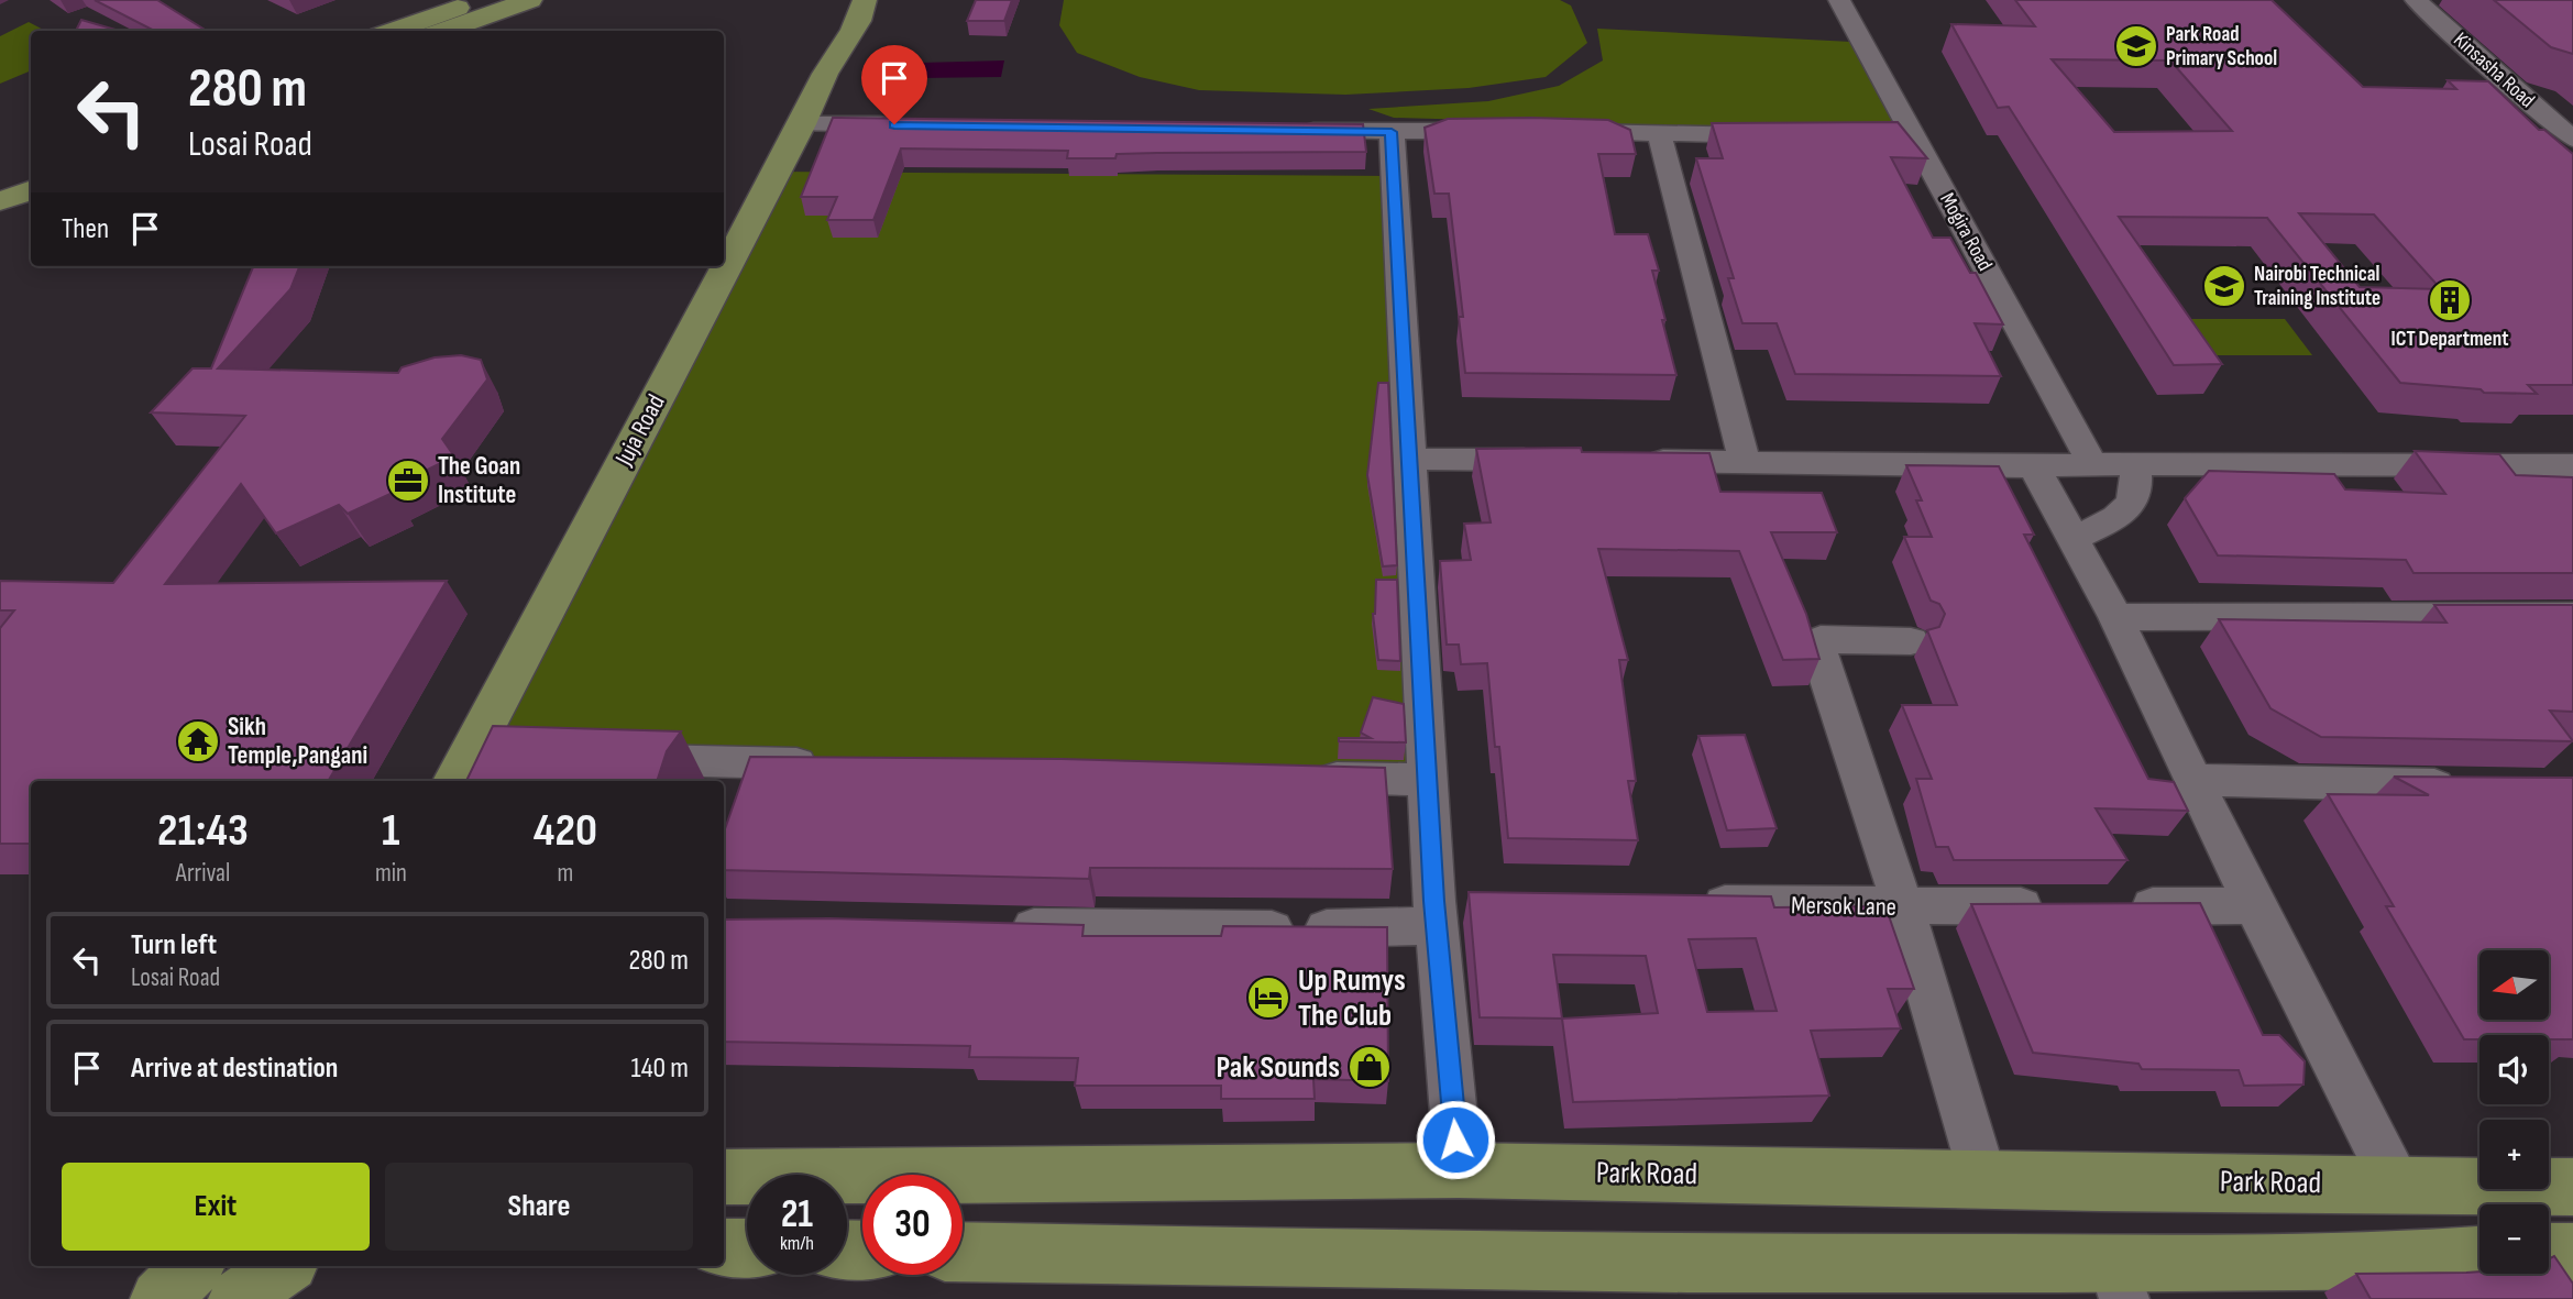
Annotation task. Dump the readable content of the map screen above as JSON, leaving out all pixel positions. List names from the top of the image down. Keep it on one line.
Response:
{"streets":{"main road":["Juja Road","Park Road"],"street":["Kinsasha Road","Mogira Road","Mersok Lane"]},"places":{"school or university":["Park Road Primary School","Nairobi Technical Training Institute"],"building":["ICT Department"],"office":["The Goan Institute"],"temple":["Sikh Temple,Pangani"],"hotel":["Up Rumys The Club"],"shop":["Pak Sounds"]},"north":"left","page":{"turn":["280 m","Losai Road"],"then":"Then","eta":["21:43","Arrival","1","min","420","m"],"list":[{"name":"Turn left","note":"Losai Road","value":"280 m"},{"name":"Arrive at destination","value":"140 m"}],"map_buttons":["+","−"],"buttons":["Exit","Share"],"speed":"21 km/h","limit":"30"}}
